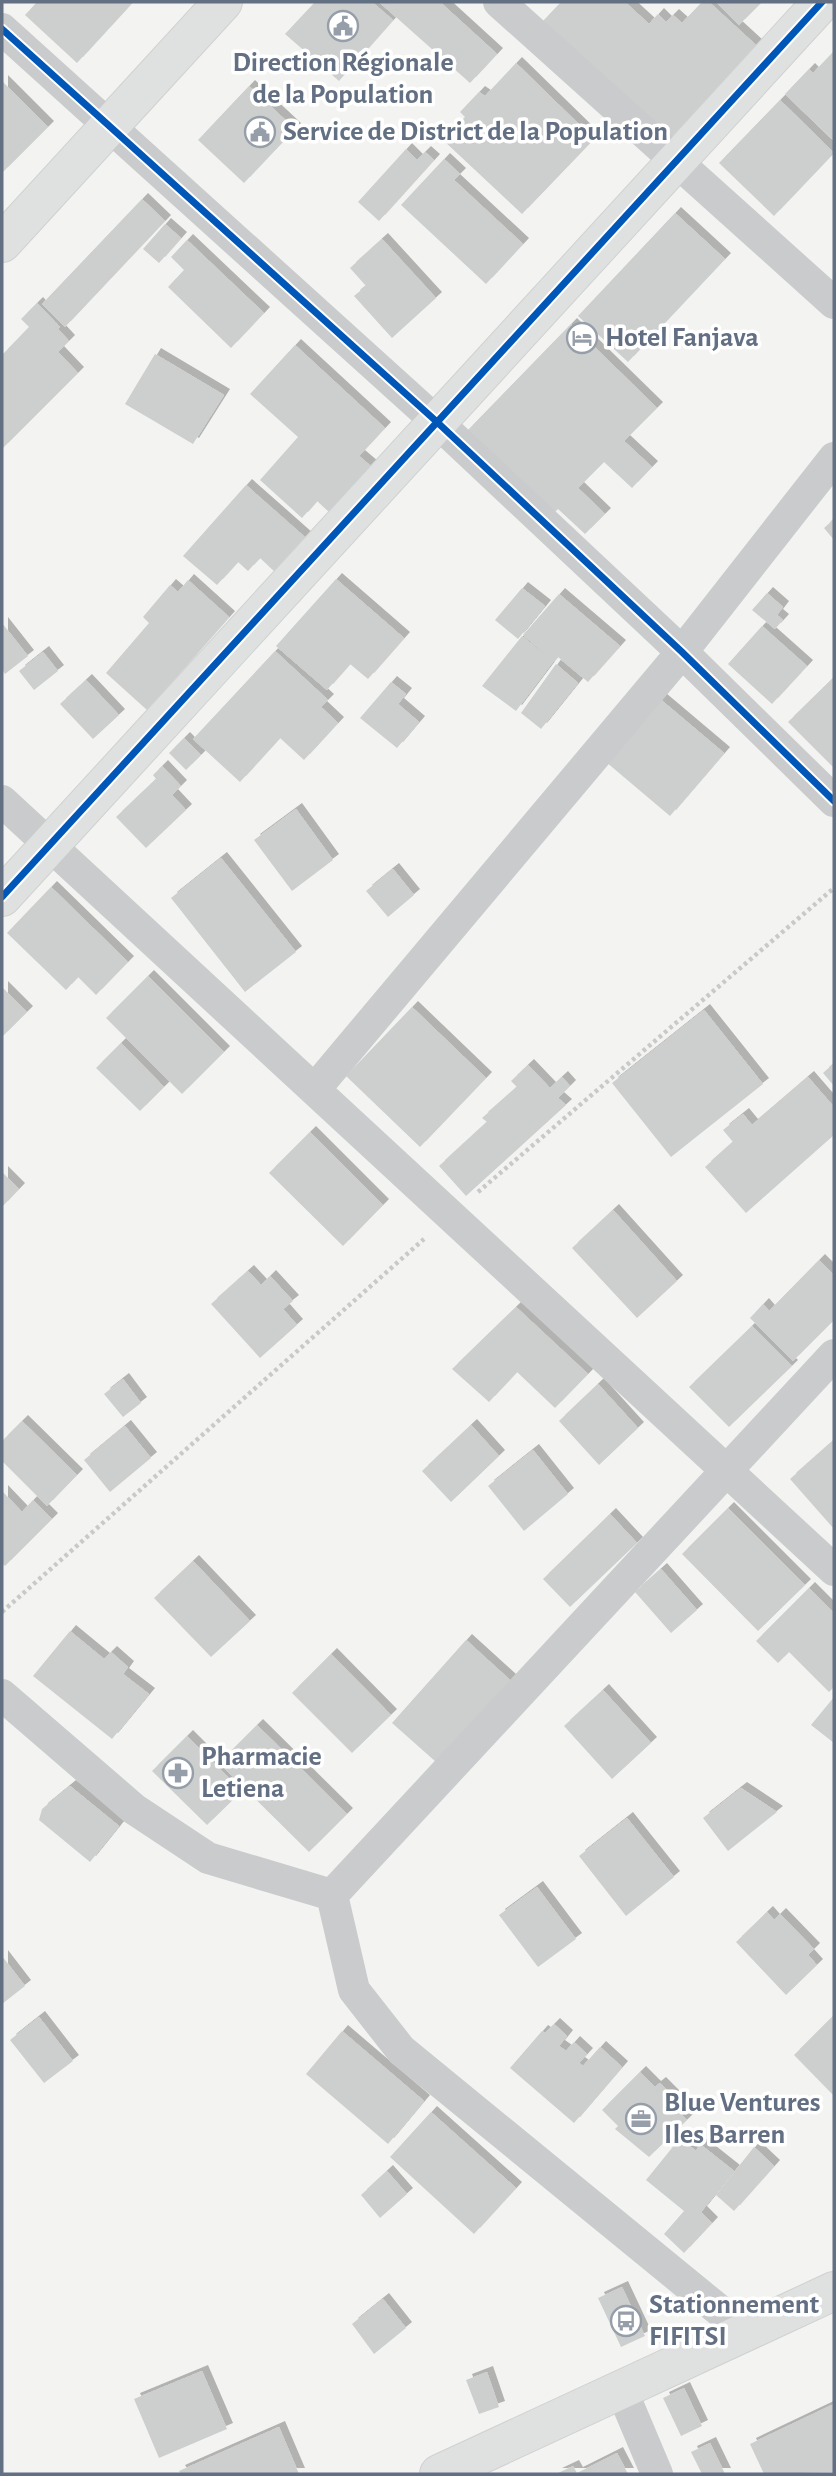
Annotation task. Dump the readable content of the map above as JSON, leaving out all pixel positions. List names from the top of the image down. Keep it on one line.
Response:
{"places":{"public building":["Direction Régionale de la Population","Service de District de la Population"],"hotel":["Hotel Fanjava"],"pharmacy":["Pharmacie Letiena"],"office":["Blue Ventures Iles Barren"],"bus stop":["Stationnement FIFITSI"]}}
